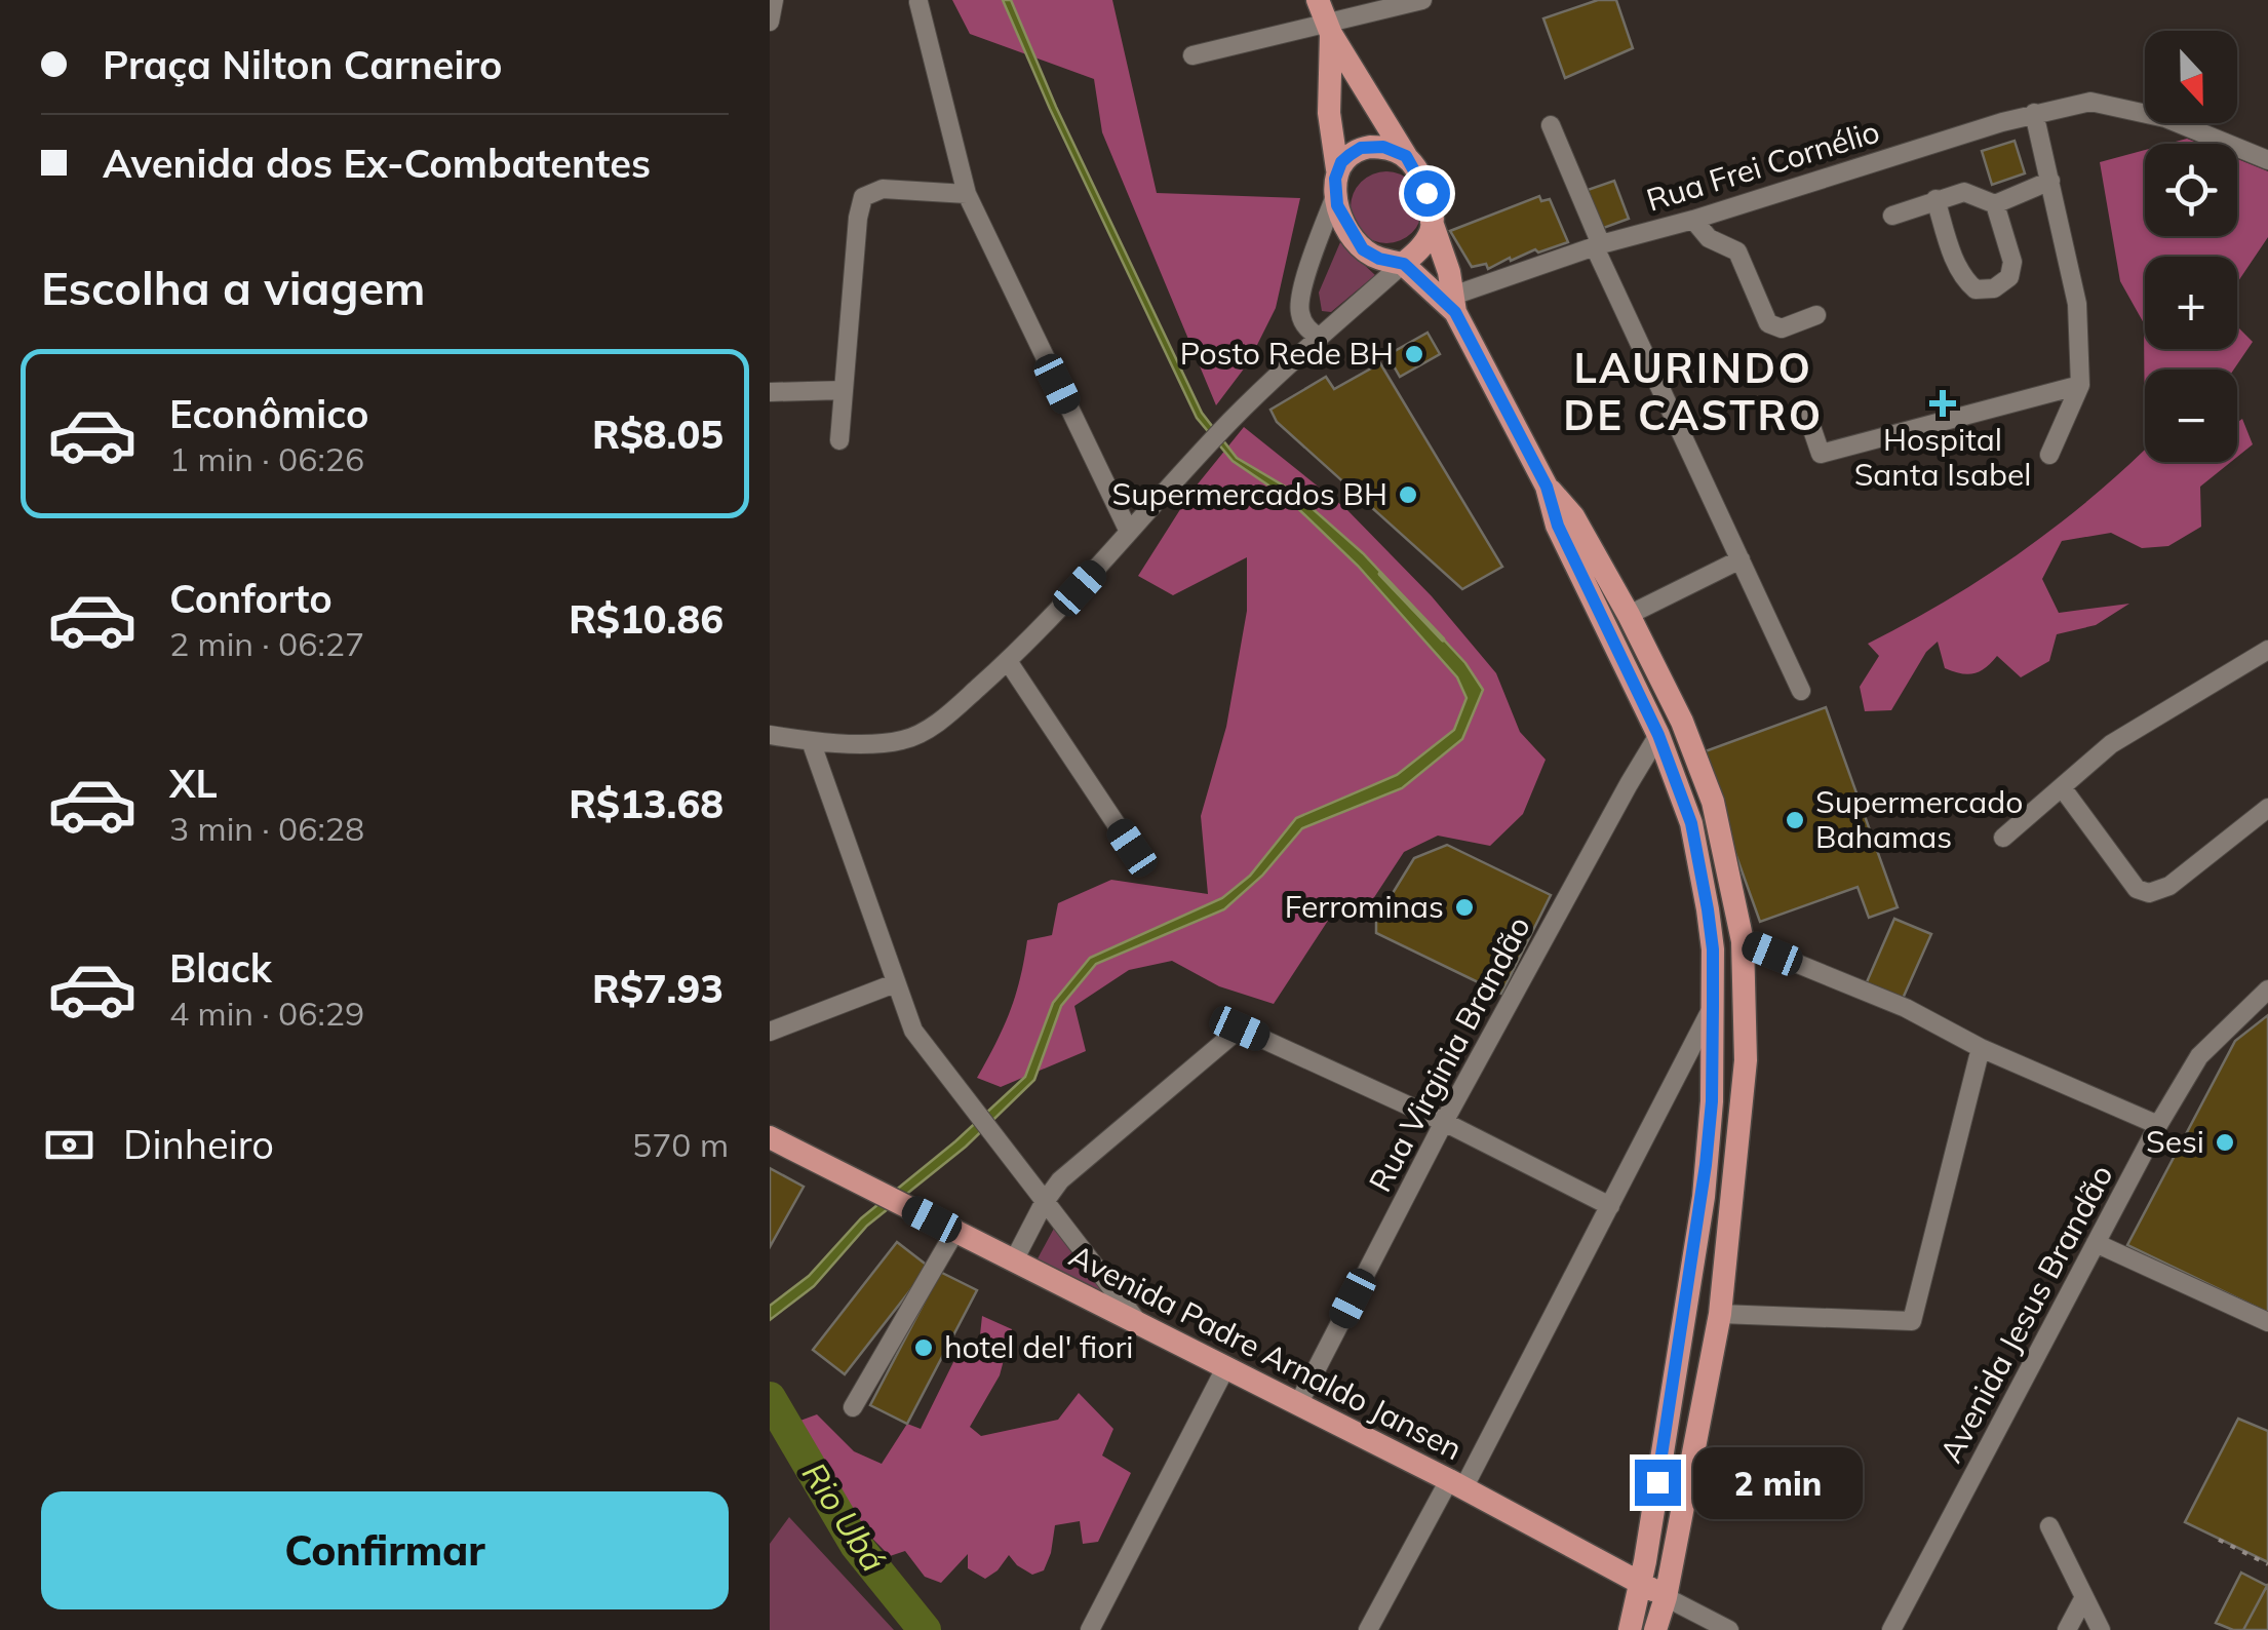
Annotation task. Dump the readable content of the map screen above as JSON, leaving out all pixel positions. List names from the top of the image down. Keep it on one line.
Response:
{"streets":{"main road":["Avenida Padre Arnaldo Jansen"],"street":["Rua Frei Cornélio","Rua Virginia Brandão","Avenida Jesus Brandão"]},"crossings":[["Rua Virginia Brandão","Avenida Padre Arnaldo Jansen"]],"districts":["LAURINDO DE CASTRO"],"water":["Rio Ubá"],"places":{"other":["Posto Rede BH","Supermercados BH","Supermercado Bahamas","Ferrominas","Sesi","hotel del' fiori"],"health":["Hospital Santa Isabel"]},"north":"bottom","page":{"banner":["Praça Nilton Carneiro","Avenida dos Ex-Combatentes"],"map_buttons":["+","−"],"heading":"Escolha a viagem","list":[{"name":"Econômico","note":"1 min · 06:26","value":"R$8.05"},{"name":"Conforto","note":"2 min · 06:27","value":"R$10.86"},{"name":"XL","note":"3 min · 06:28","value":"R$13.68"},{"name":"Black","note":"4 min · 06:29","value":"R$7.93"}],"pay":["Dinheiro","570 m"],"bubble":"2 min","buttons":"Confirmar"}}
